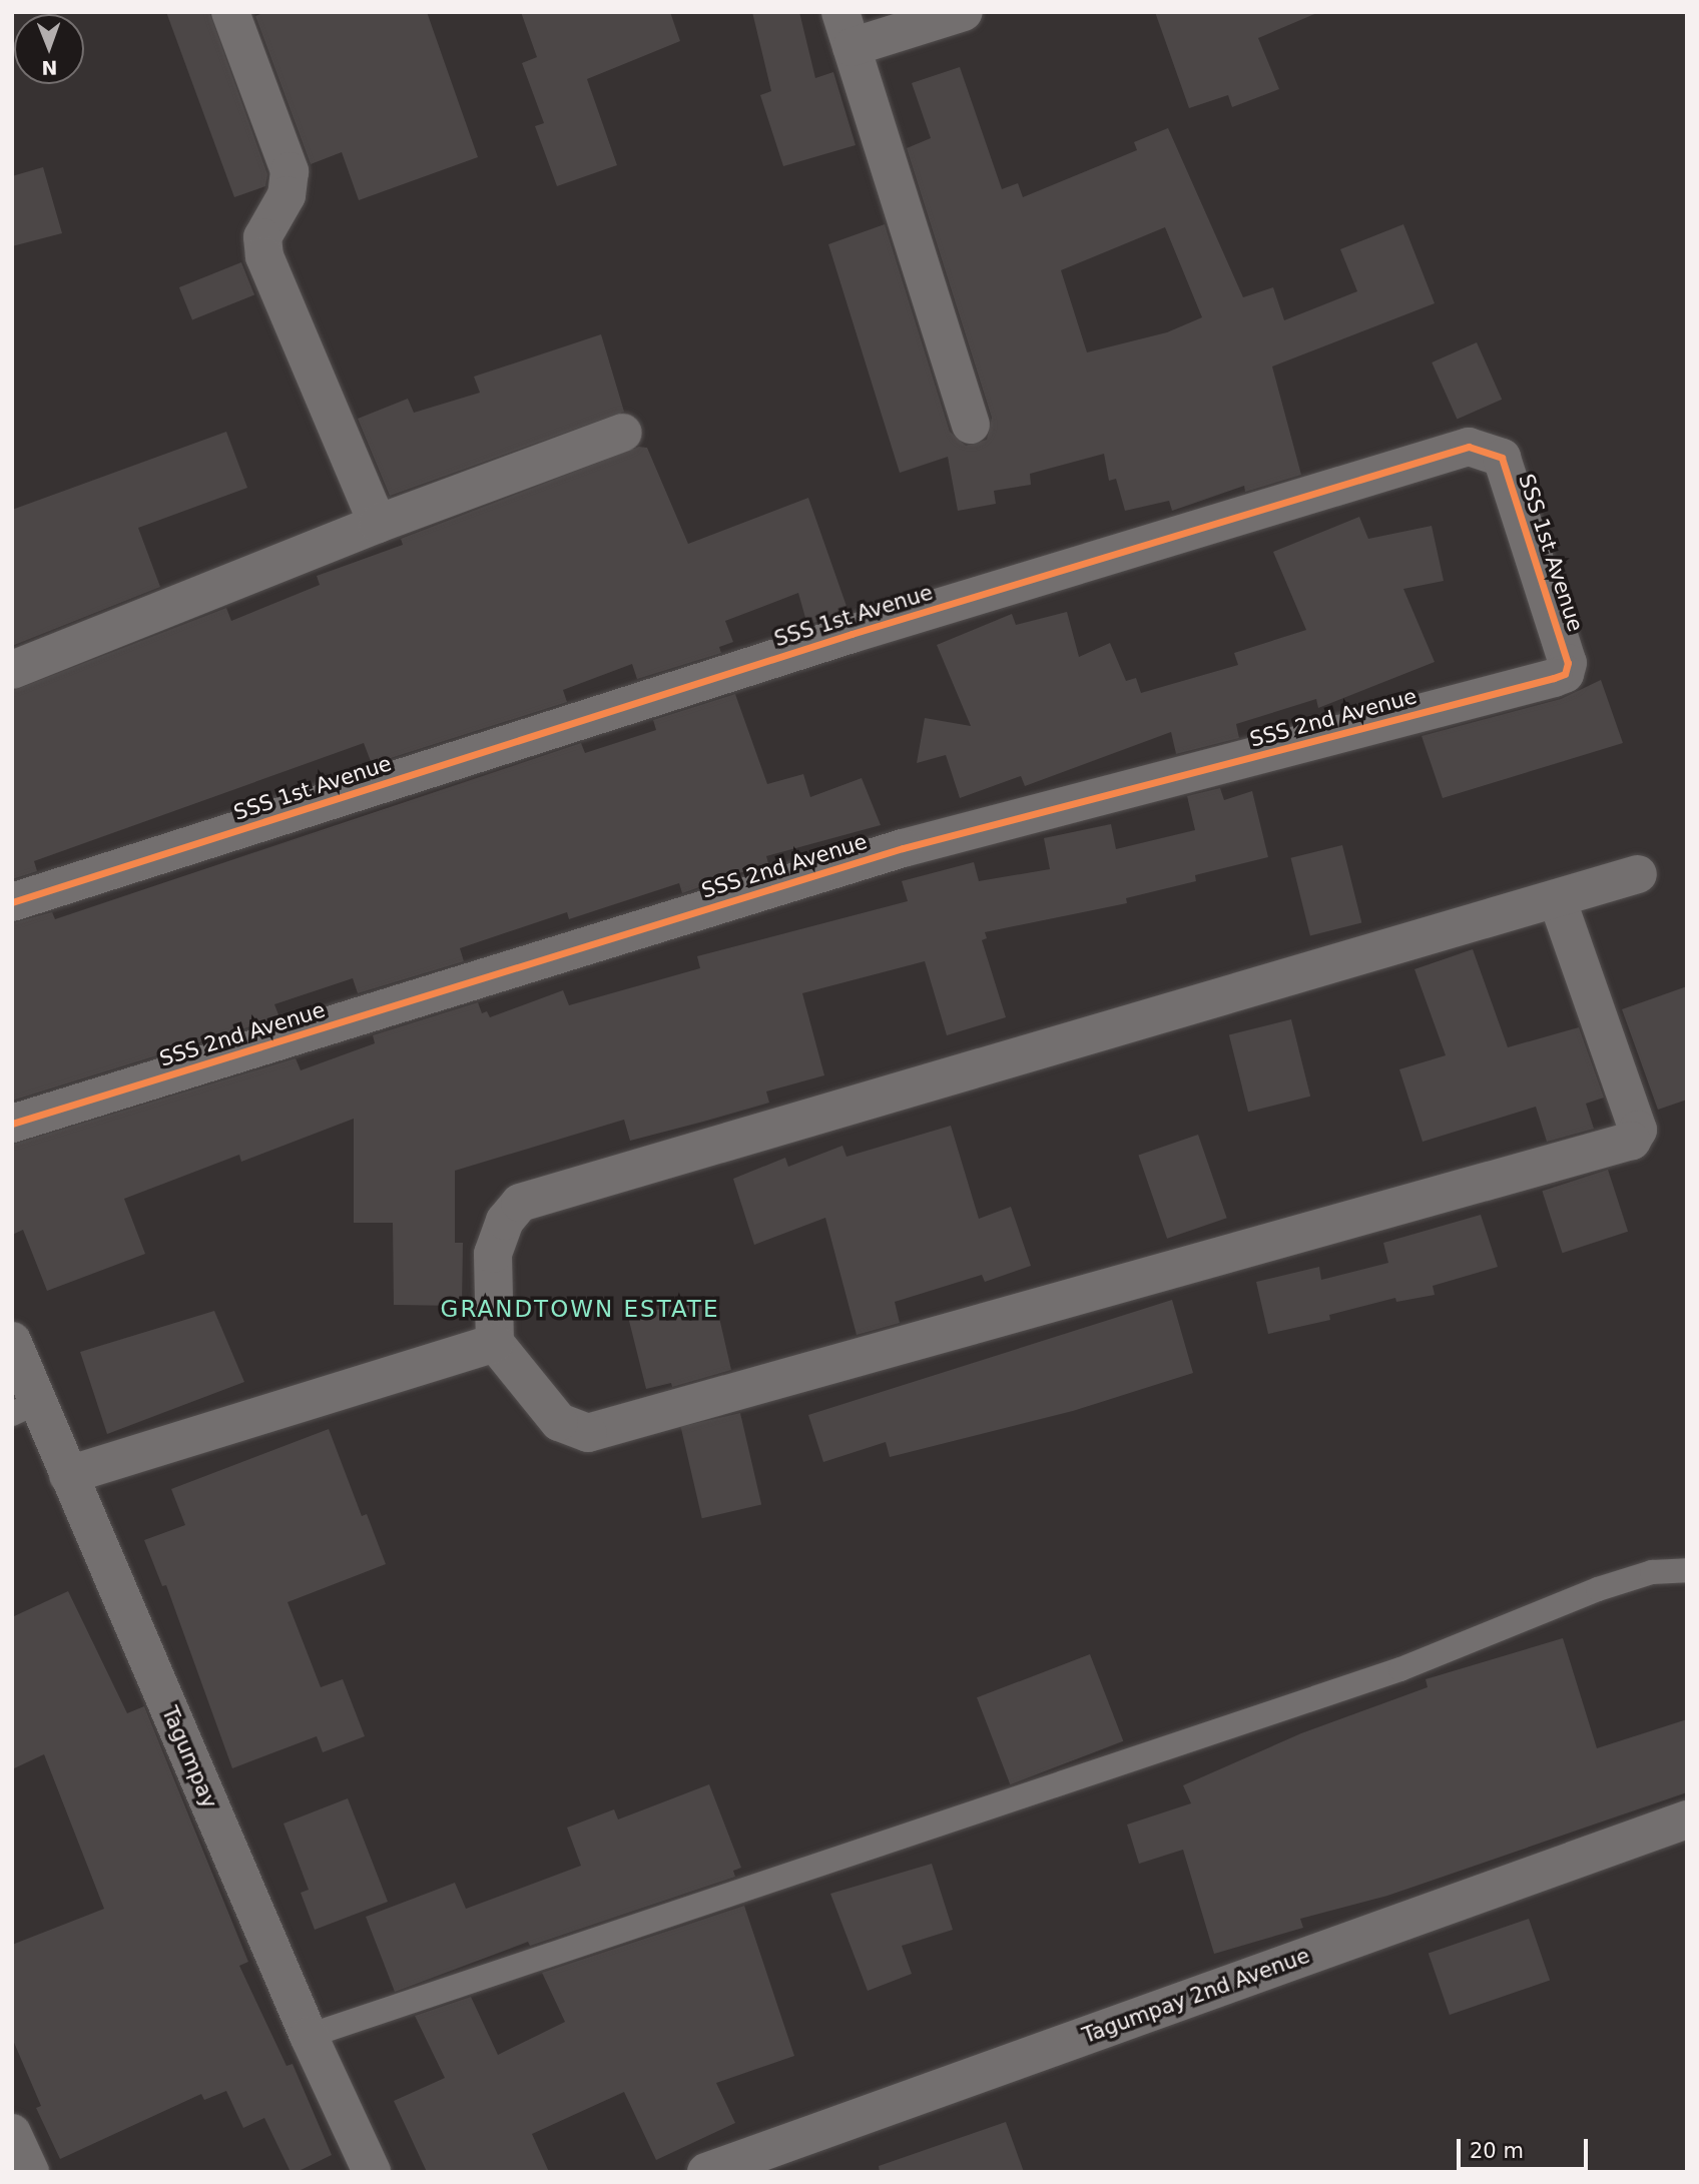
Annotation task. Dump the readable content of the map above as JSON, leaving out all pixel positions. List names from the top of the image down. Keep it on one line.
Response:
{"streets":{"street":["SSS 1st Avenue","SSS 2nd Avenue","Tagumpay","Tagumpay 2nd Avenue"]},"crossings":[["SSS 1st Avenue","SSS 2nd Avenue"]],"districts":["GRANDTOWN ESTATE"],"scale_bar":"20 m","north":"bottom"}
